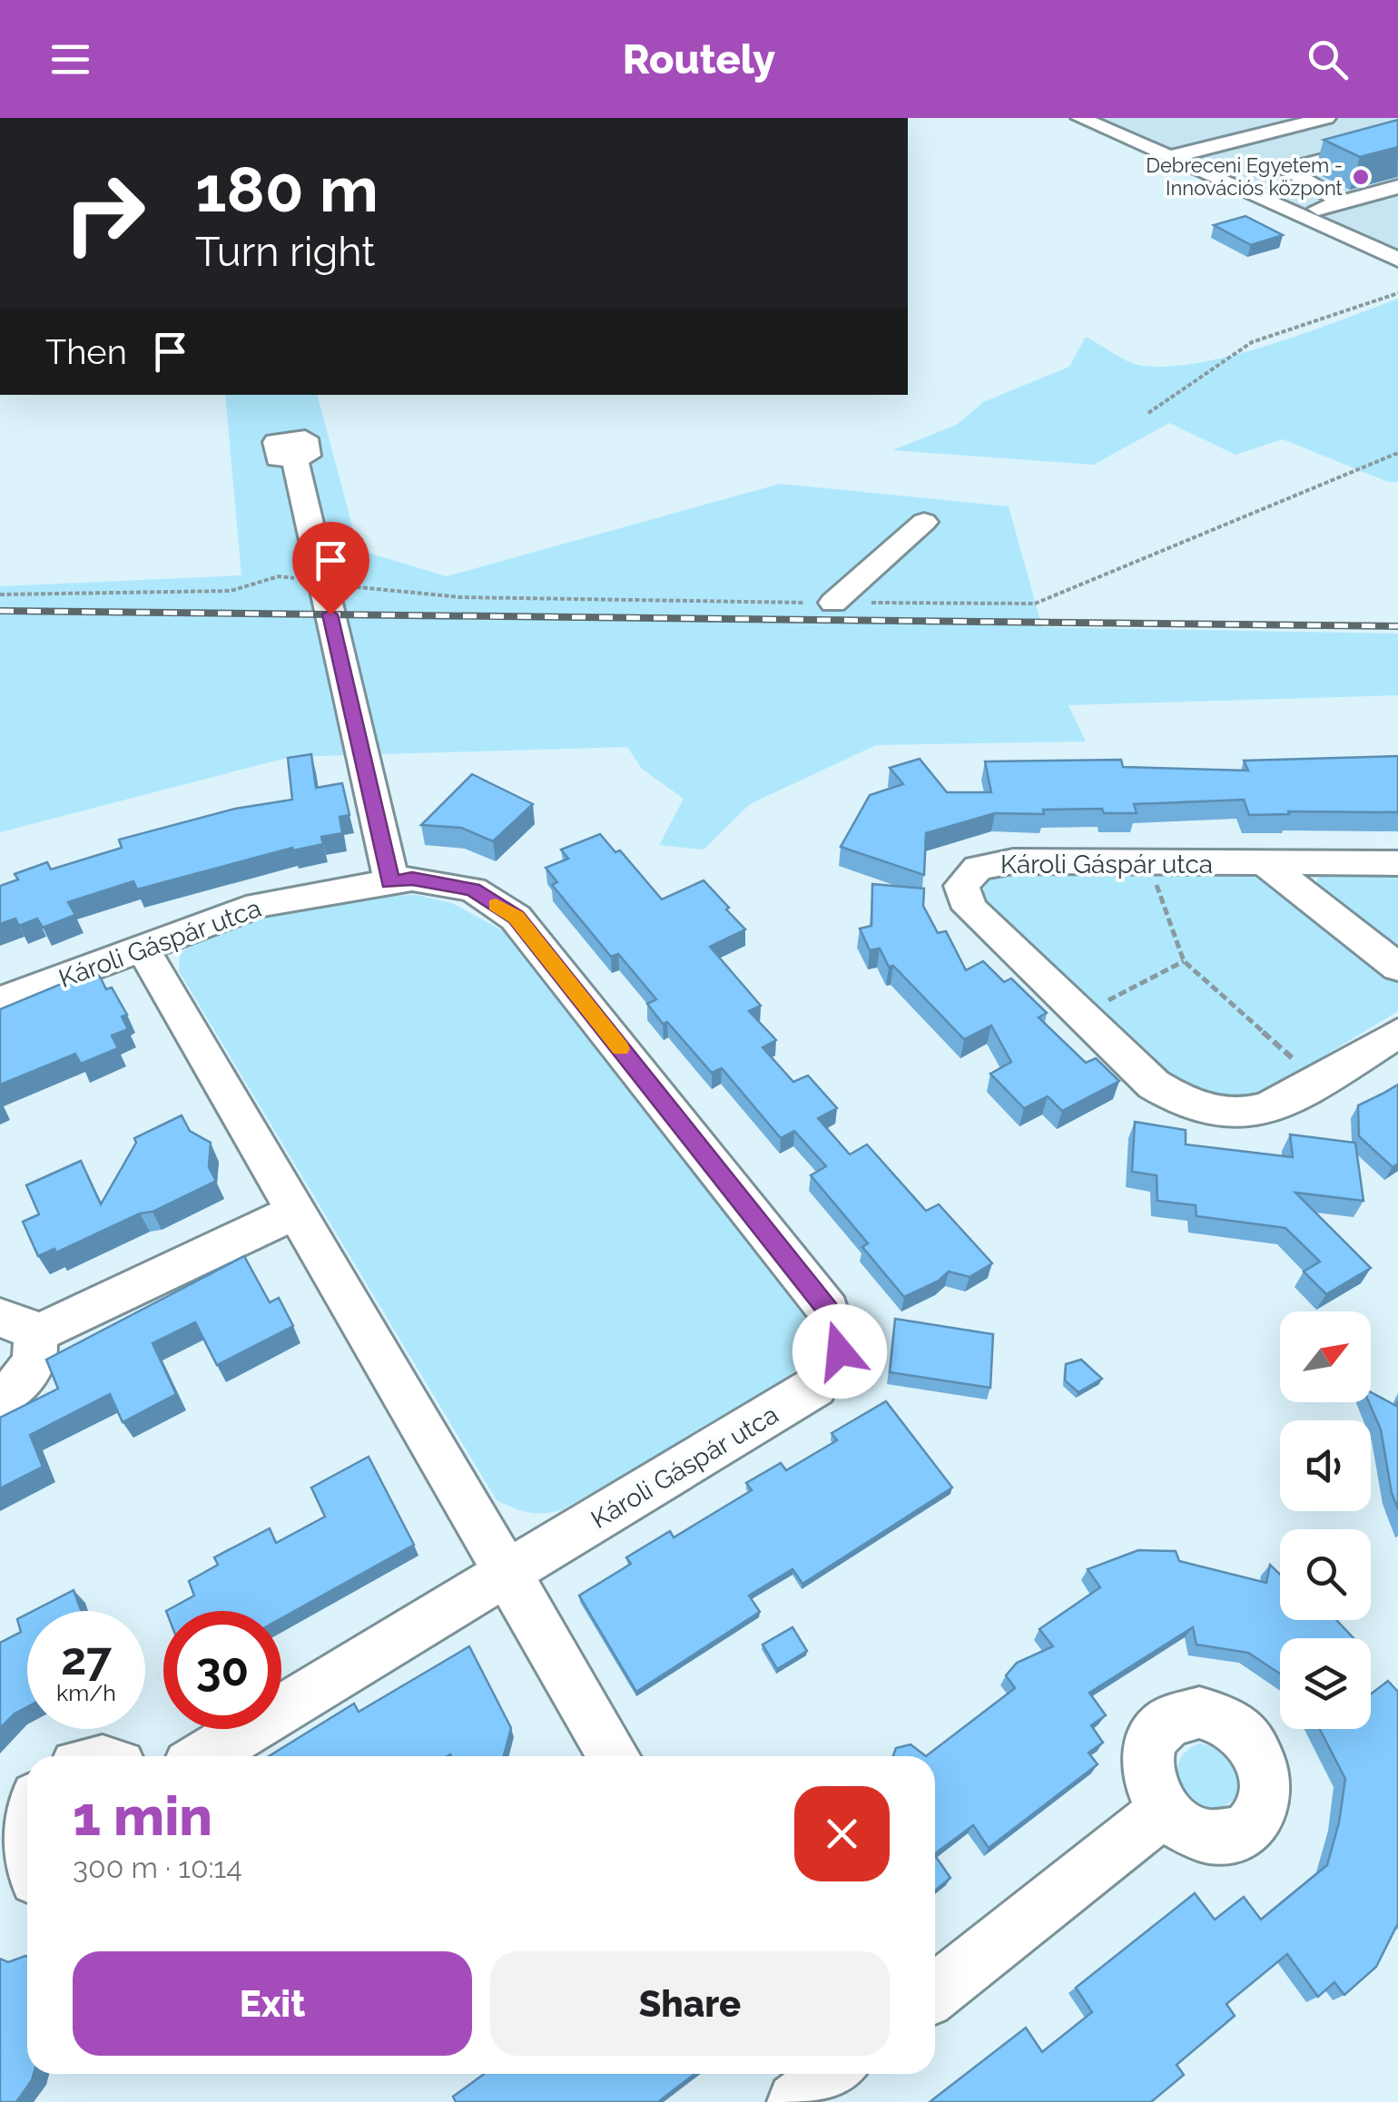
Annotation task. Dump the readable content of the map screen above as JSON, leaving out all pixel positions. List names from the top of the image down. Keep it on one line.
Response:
{"streets":{"street":["Károli Gáspár utca"]},"places":["Debreceni Egyetem - Innovációs központ"],"north":"top right","page":{"header":"Routely","turn":["180 m","Turn right"],"then":"Then","speed":"27 km/h","limit":"30","heading":["1 min","300 m · 10:14"],"buttons":["Exit","Share"]}}
